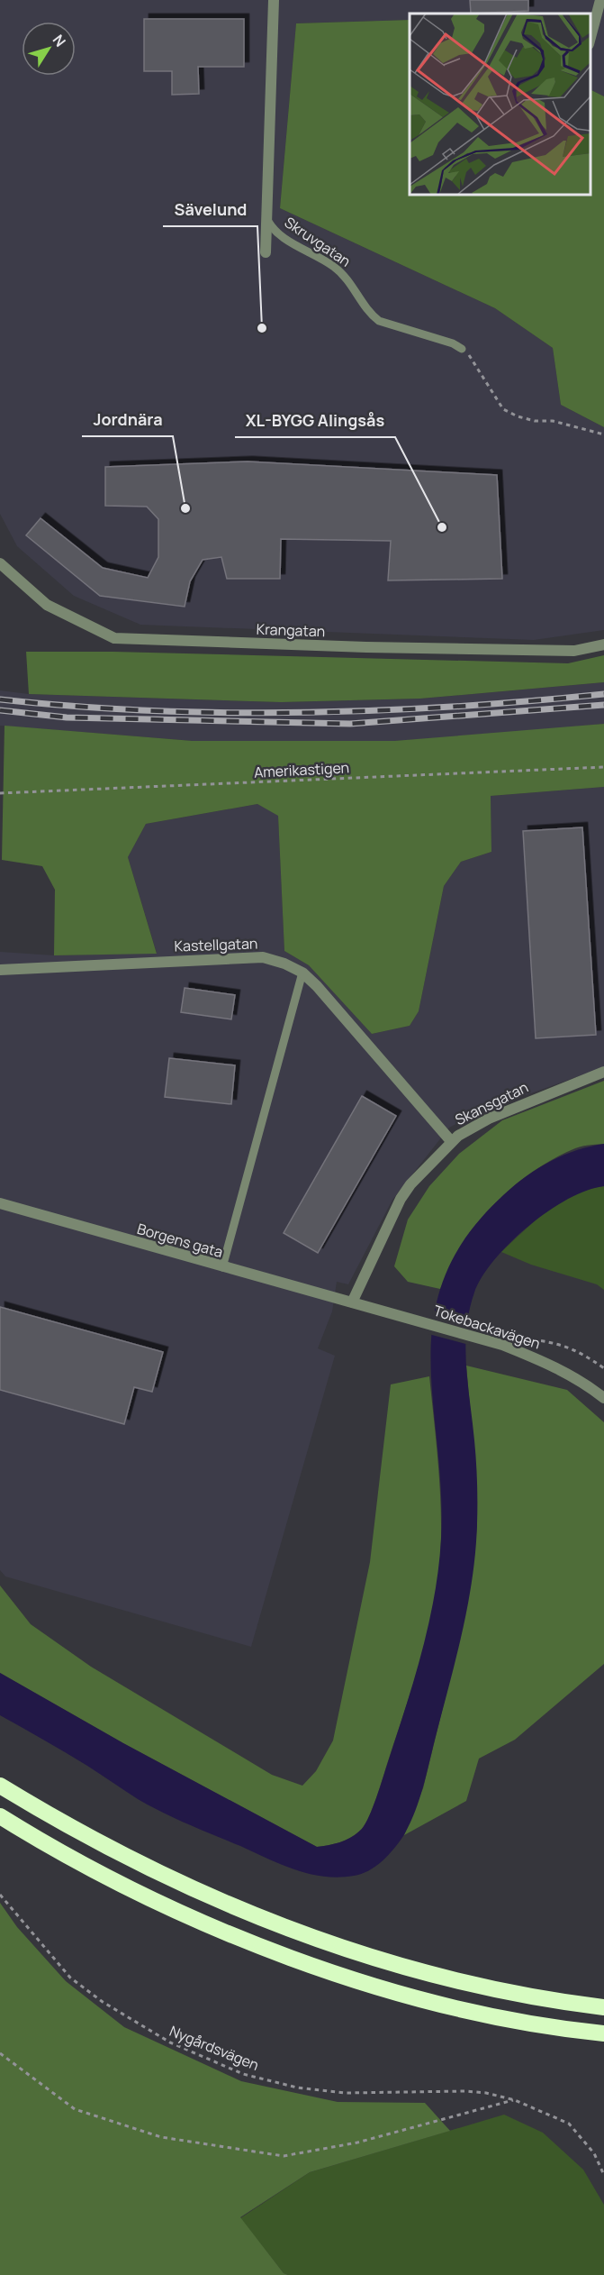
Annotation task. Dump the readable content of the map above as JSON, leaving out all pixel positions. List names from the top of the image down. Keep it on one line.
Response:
{"streets":{"street":["Krangatan","Kastellgatan","Skansgatan","Borgens gata","Tokebackavägen"],"lane":["Skruvgatan"],"path":["Amerikastigen","Nygårdsvägen"]},"crossings":[["Kastellgatan","Skansgatan"],["Skansgatan","Borgens gata"],["Skansgatan","Tokebackavägen"],["Borgens gata","Tokebackavägen"]],"places":["Sävelund","Jordnära","XL-BYGG Alingsås"],"north":"top right"}
